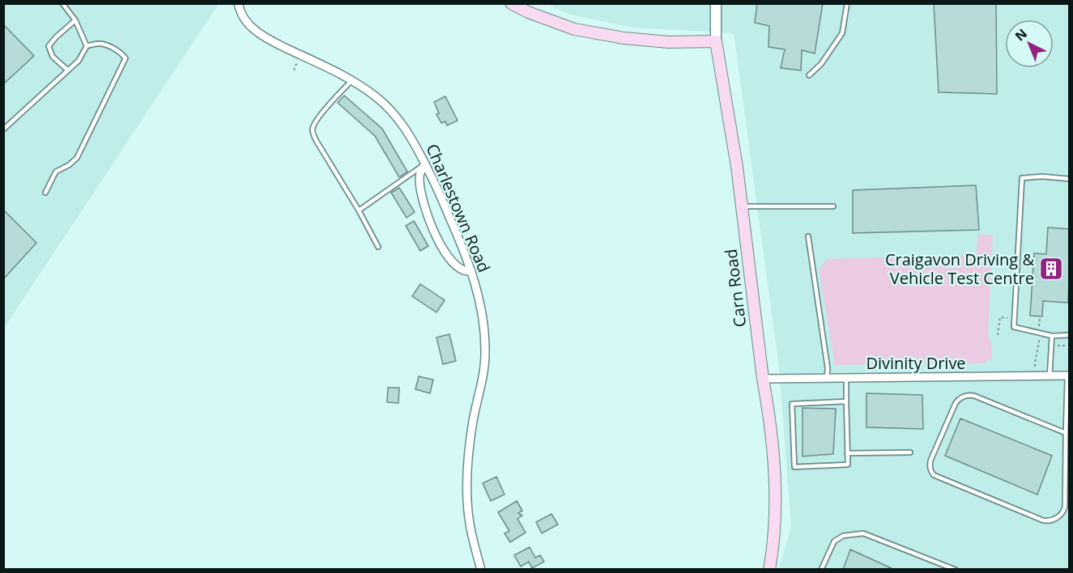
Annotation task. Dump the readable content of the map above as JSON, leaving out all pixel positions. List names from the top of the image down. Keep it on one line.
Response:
{"streets":{"main road":["Carn Road"],"street":["Charlestown Road","Divinity Drive"]},"crossings":[["Carn Road","Divinity Drive"]],"places":{"building":["Craigavon Driving & Vehicle Test Centre"]},"north":"top left"}
